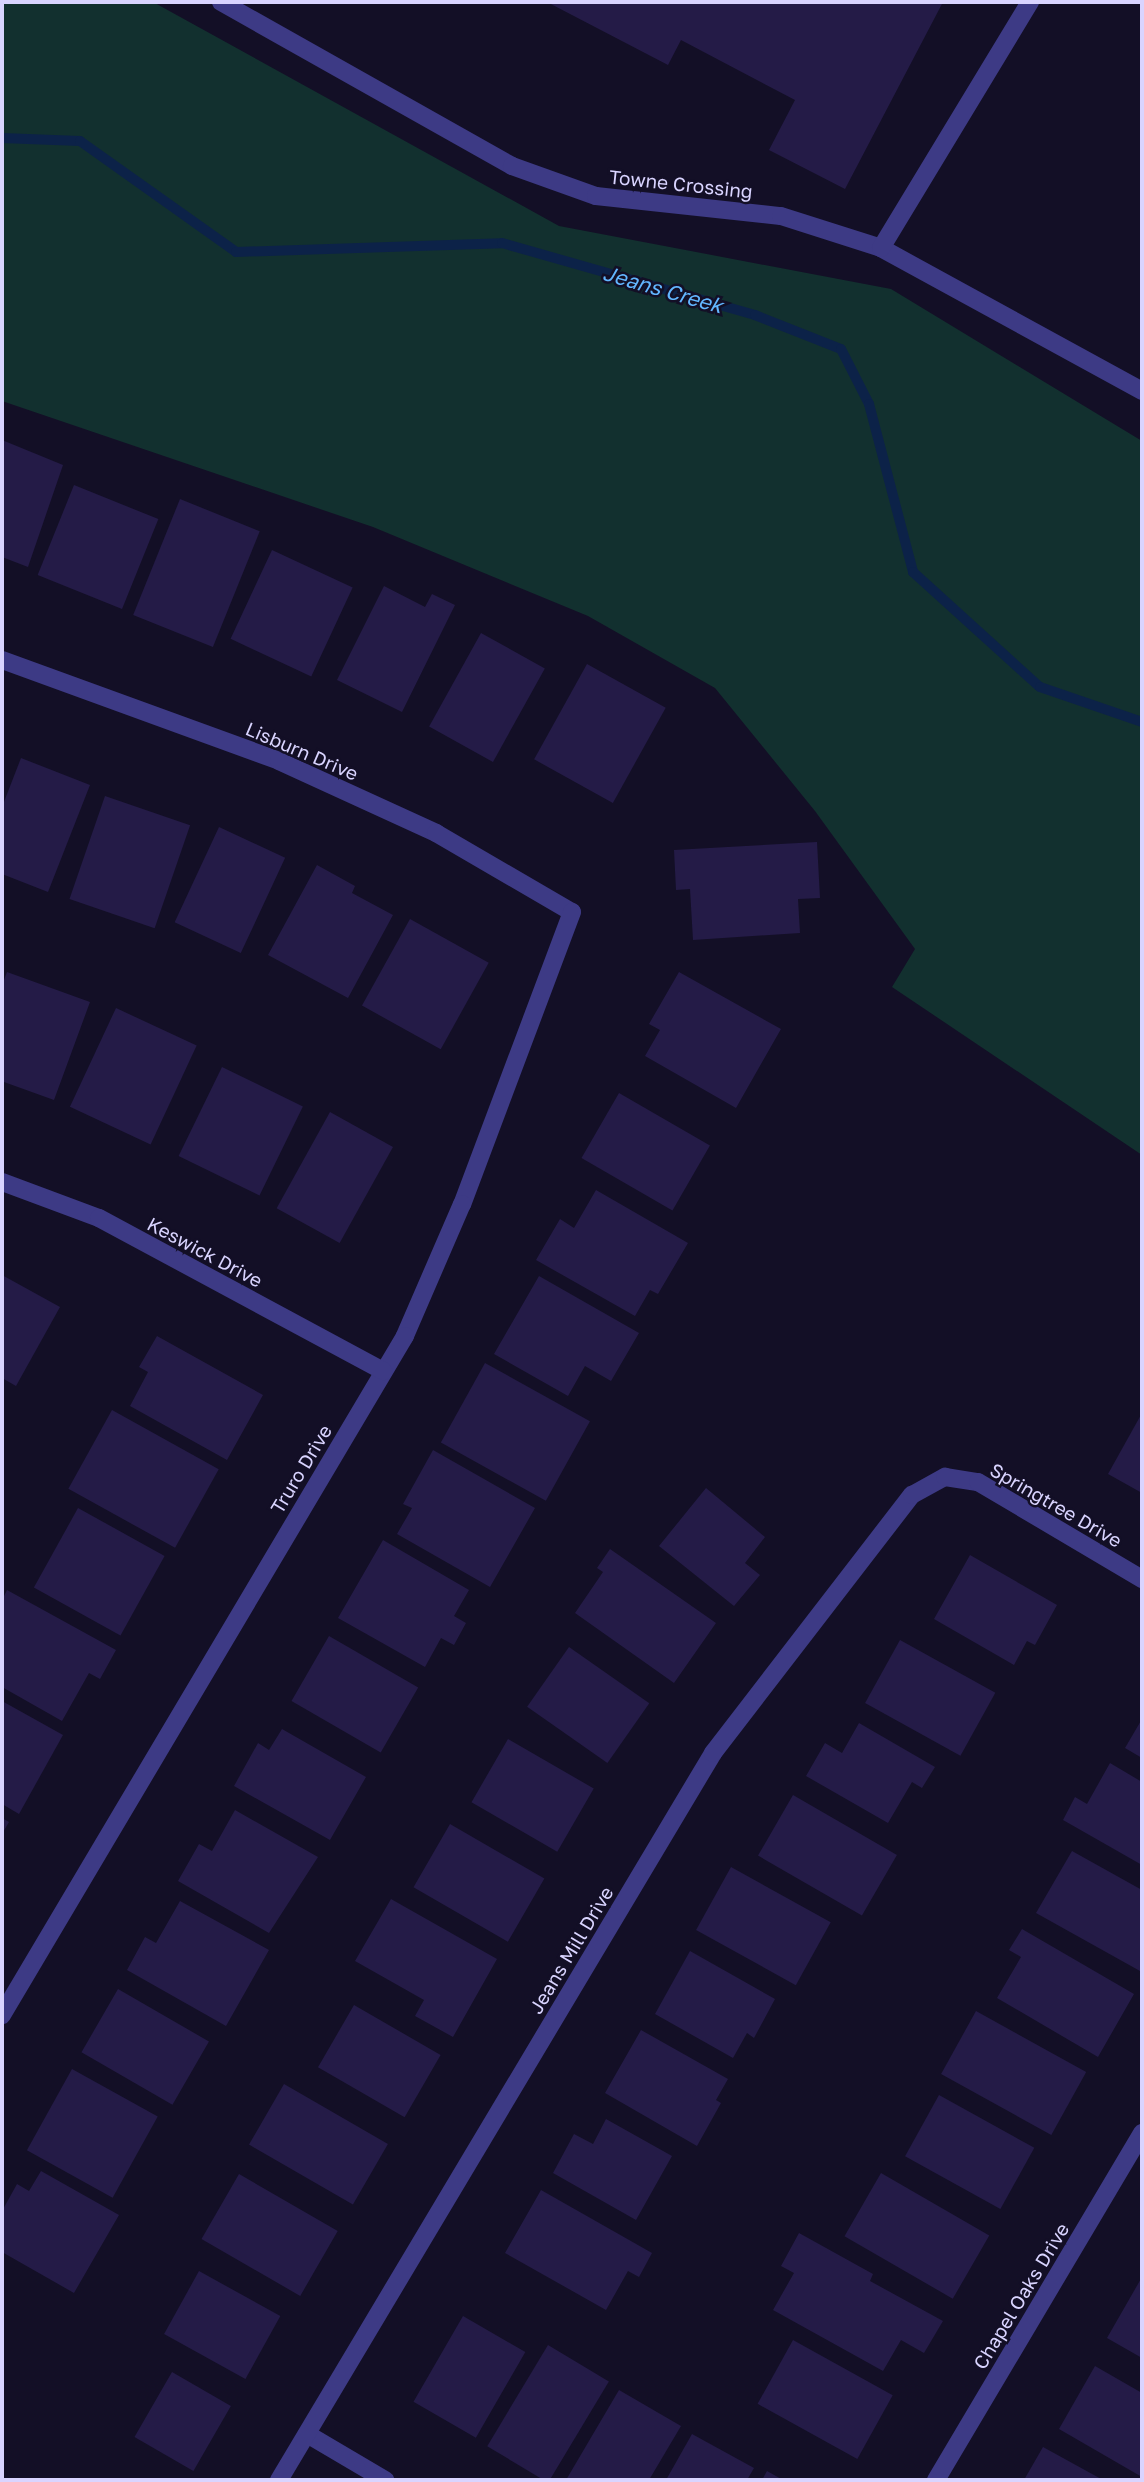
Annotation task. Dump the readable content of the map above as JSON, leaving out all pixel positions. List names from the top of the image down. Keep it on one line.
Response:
{"streets":{"street":["Towne Crossing","Lisburn Drive","Keswick Drive","Truro Drive","Springtree Drive","Jeans Mill Drive","Chapel Oaks Drive"]},"crossings":[["Lisburn Drive","Truro Drive"],["Keswick Drive","Truro Drive"],["Springtree Drive","Jeans Mill Drive"]],"water":["Jeans Creek"]}
